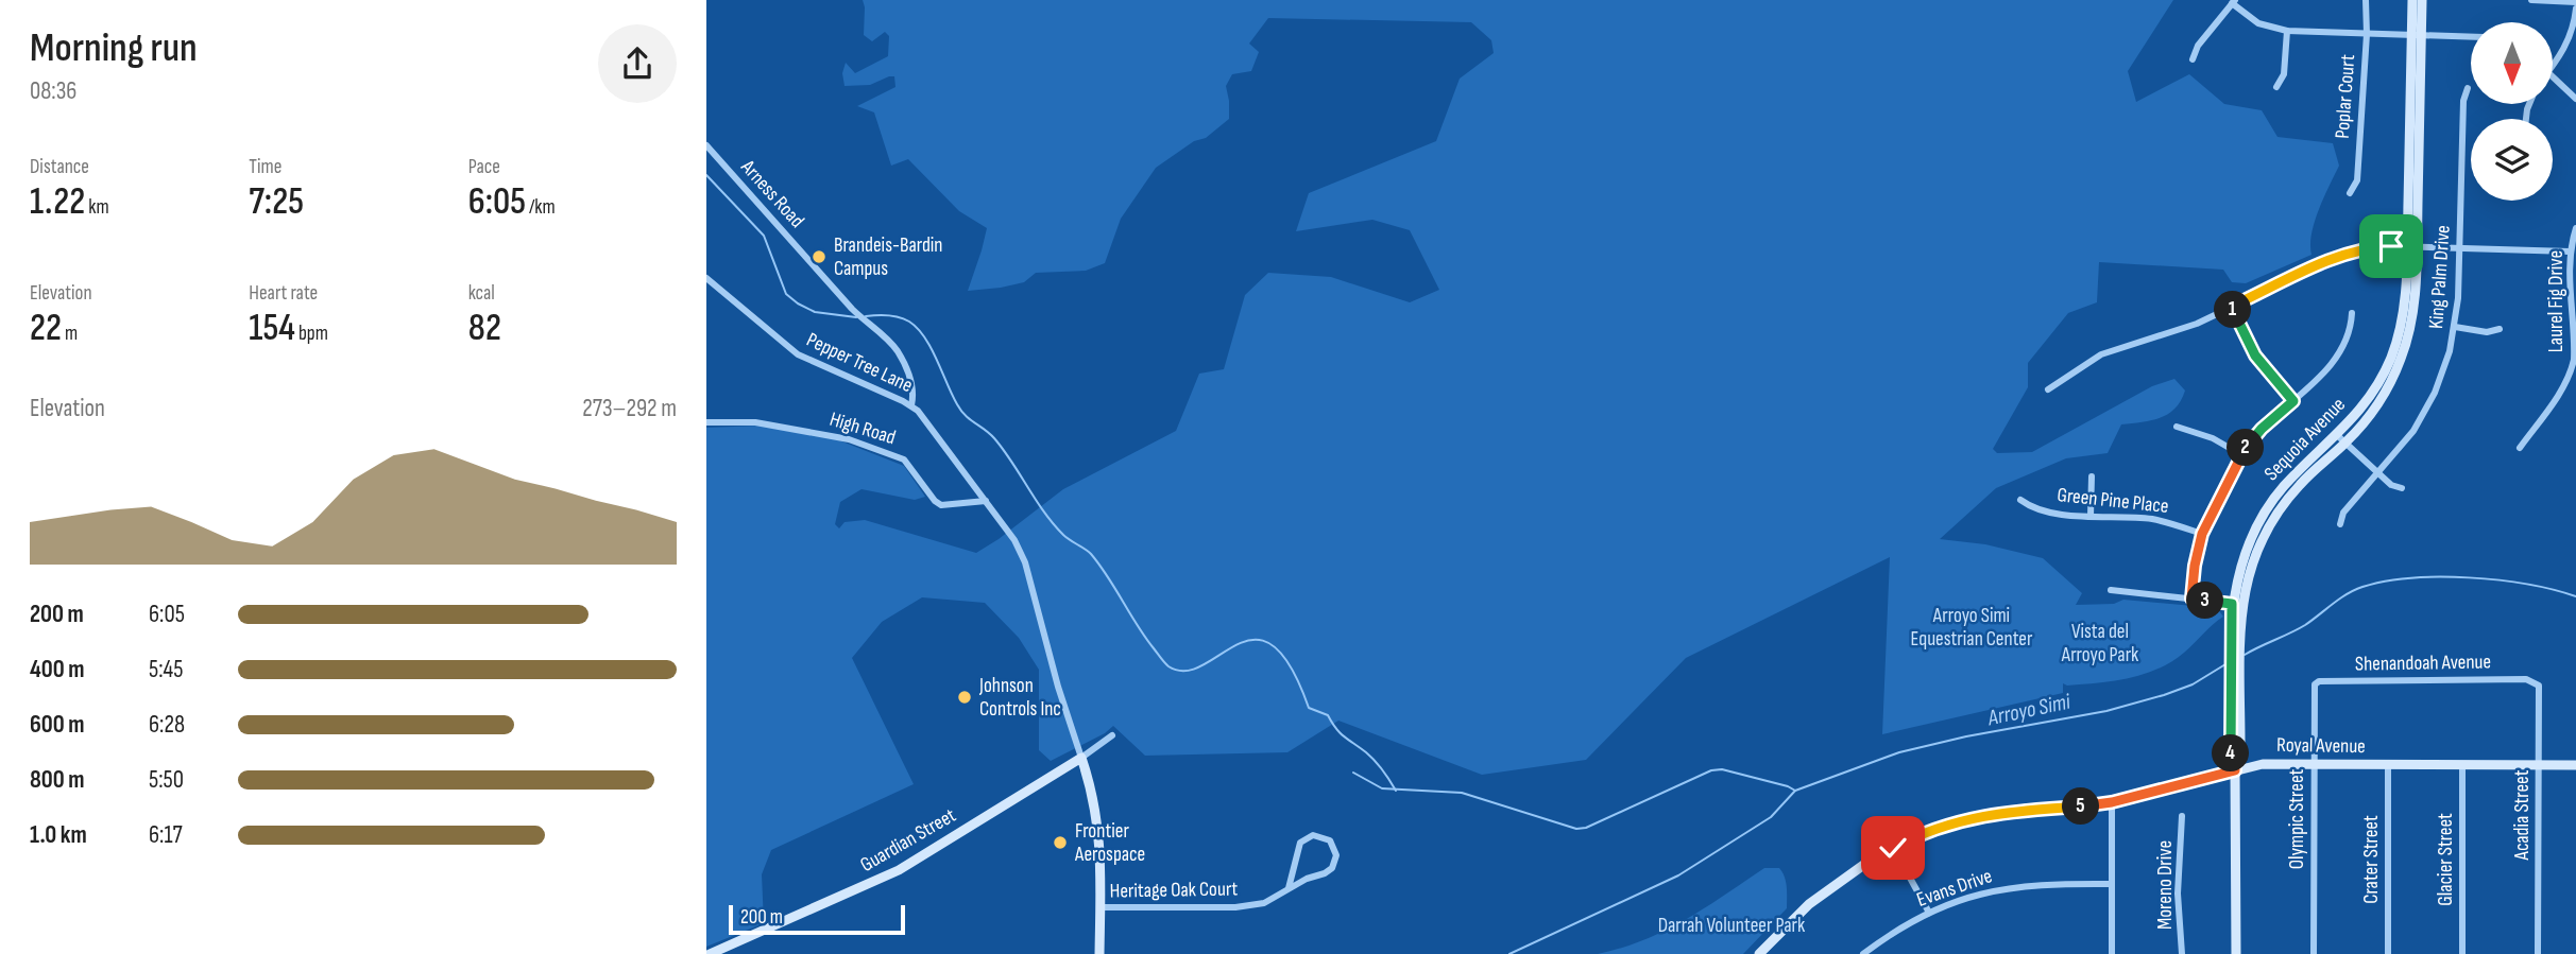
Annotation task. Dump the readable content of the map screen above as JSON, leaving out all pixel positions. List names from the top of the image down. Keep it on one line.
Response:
{"streets":{"main road":["Sequoia Avenue","Royal Avenue","Guardian Street"],"street":["Poplar Court","Arness Road","King Palm Drive","Laurel Fig Drive","Pepper Tree Lane","High Road","Green Pine Place","Shenandoah Avenue","Acadia Street","Olympic Street","Crater Street","Glacier Street","Moreno Drive","Evans Drive","Heritage Oak Court"]},"crossings":[["Arness Road","Pepper Tree Lane"],["Pepper Tree Lane","High Road"],["Pepper Tree Lane","Guardian Street"],["Sequoia Avenue","Royal Avenue"],["Shenandoah Avenue","Acadia Street"],["Shenandoah Avenue","Olympic Street"],["Royal Avenue","Acadia Street"],["Royal Avenue","Olympic Street"],["Royal Avenue","Crater Street"],["Royal Avenue","Glacier Street"]],"water":["Arroyo Simi"],"parks":["Arroyo Simi Equestrian Center","Vista del Arroyo Park","Darrah Volunteer Park"],"places":["Brandeis-Bardin Campus","Johnson Controls Inc","Frontier Aerospace"],"scale_bar":"200 m","north":"bottom","page":{"heading":["Morning run","08:36"],"stats":[["Distance","1.22 km"],["Time","7:25"],["Pace","6:05 /km"],["Elevation","22 m"],["Heart rate","154 bpm"],["kcal","82"]],"pins":["1","2","3","4","5"],"chart":["Elevation","273–292 m"],"list":[{"name":"200 m","note":"6:05"},{"name":"400 m","note":"5:45"},{"name":"600 m","note":"6:28"},{"name":"800 m","note":"5:50"},{"name":"1.0 km","note":"6:17"}],"scale":"200 m"}}
